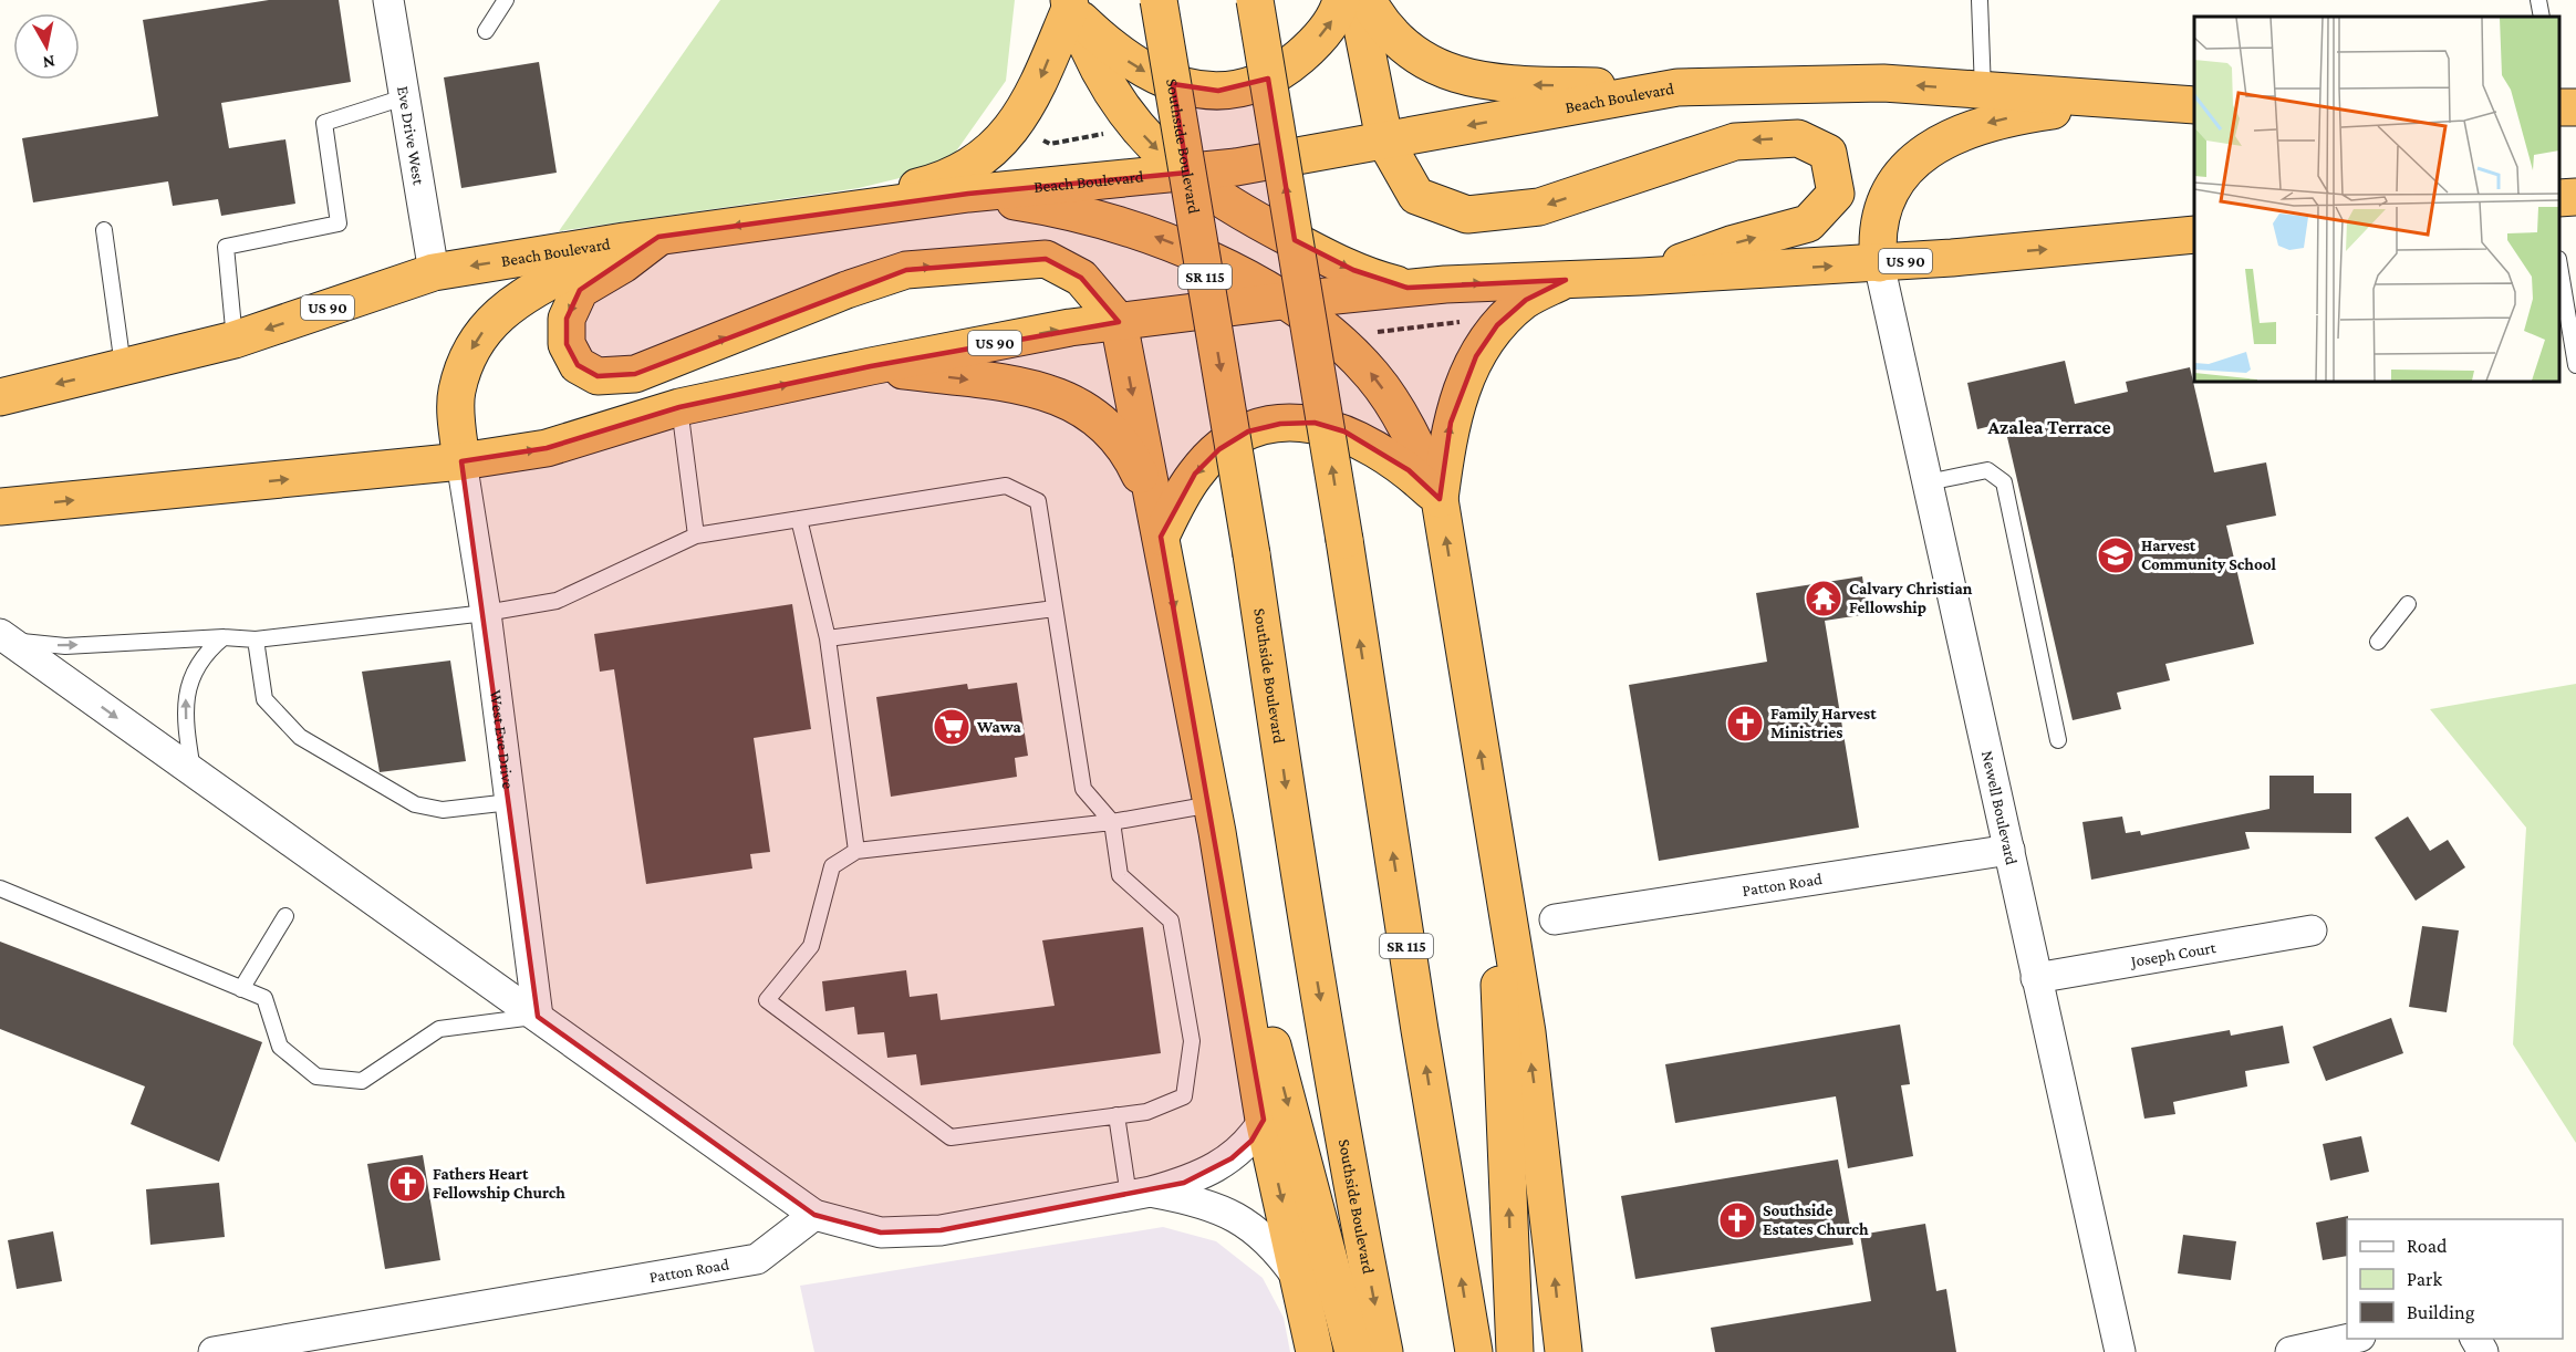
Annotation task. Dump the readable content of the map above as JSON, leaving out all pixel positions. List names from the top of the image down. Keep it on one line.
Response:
{"streets":{"highway":["Beach Boulevard","Southside Boulevard","US 90","SR 115"],"street":["Eve Drive West","West Eve Drive","Newell Boulevard","Patton Road","Joseph Court"]},"crossings":[["Beach Boulevard","Eve Drive West"],["US 90","West Eve Drive"],["US 90","Newell Boulevard"],["Newell Boulevard","Patton Road"],["Newell Boulevard","Joseph Court"]],"districts":["Azalea Terrace"],"places":{"school or university":["Harvest Community School"],"temple":["Calvary Christian Fellowship"],"church":["Family Harvest Ministries","Fathers Heart Fellowship Church","Southside Estates Church"],"supermarket":["Wawa"]},"legend":["Road","Park","Building"],"north":"bottom"}
